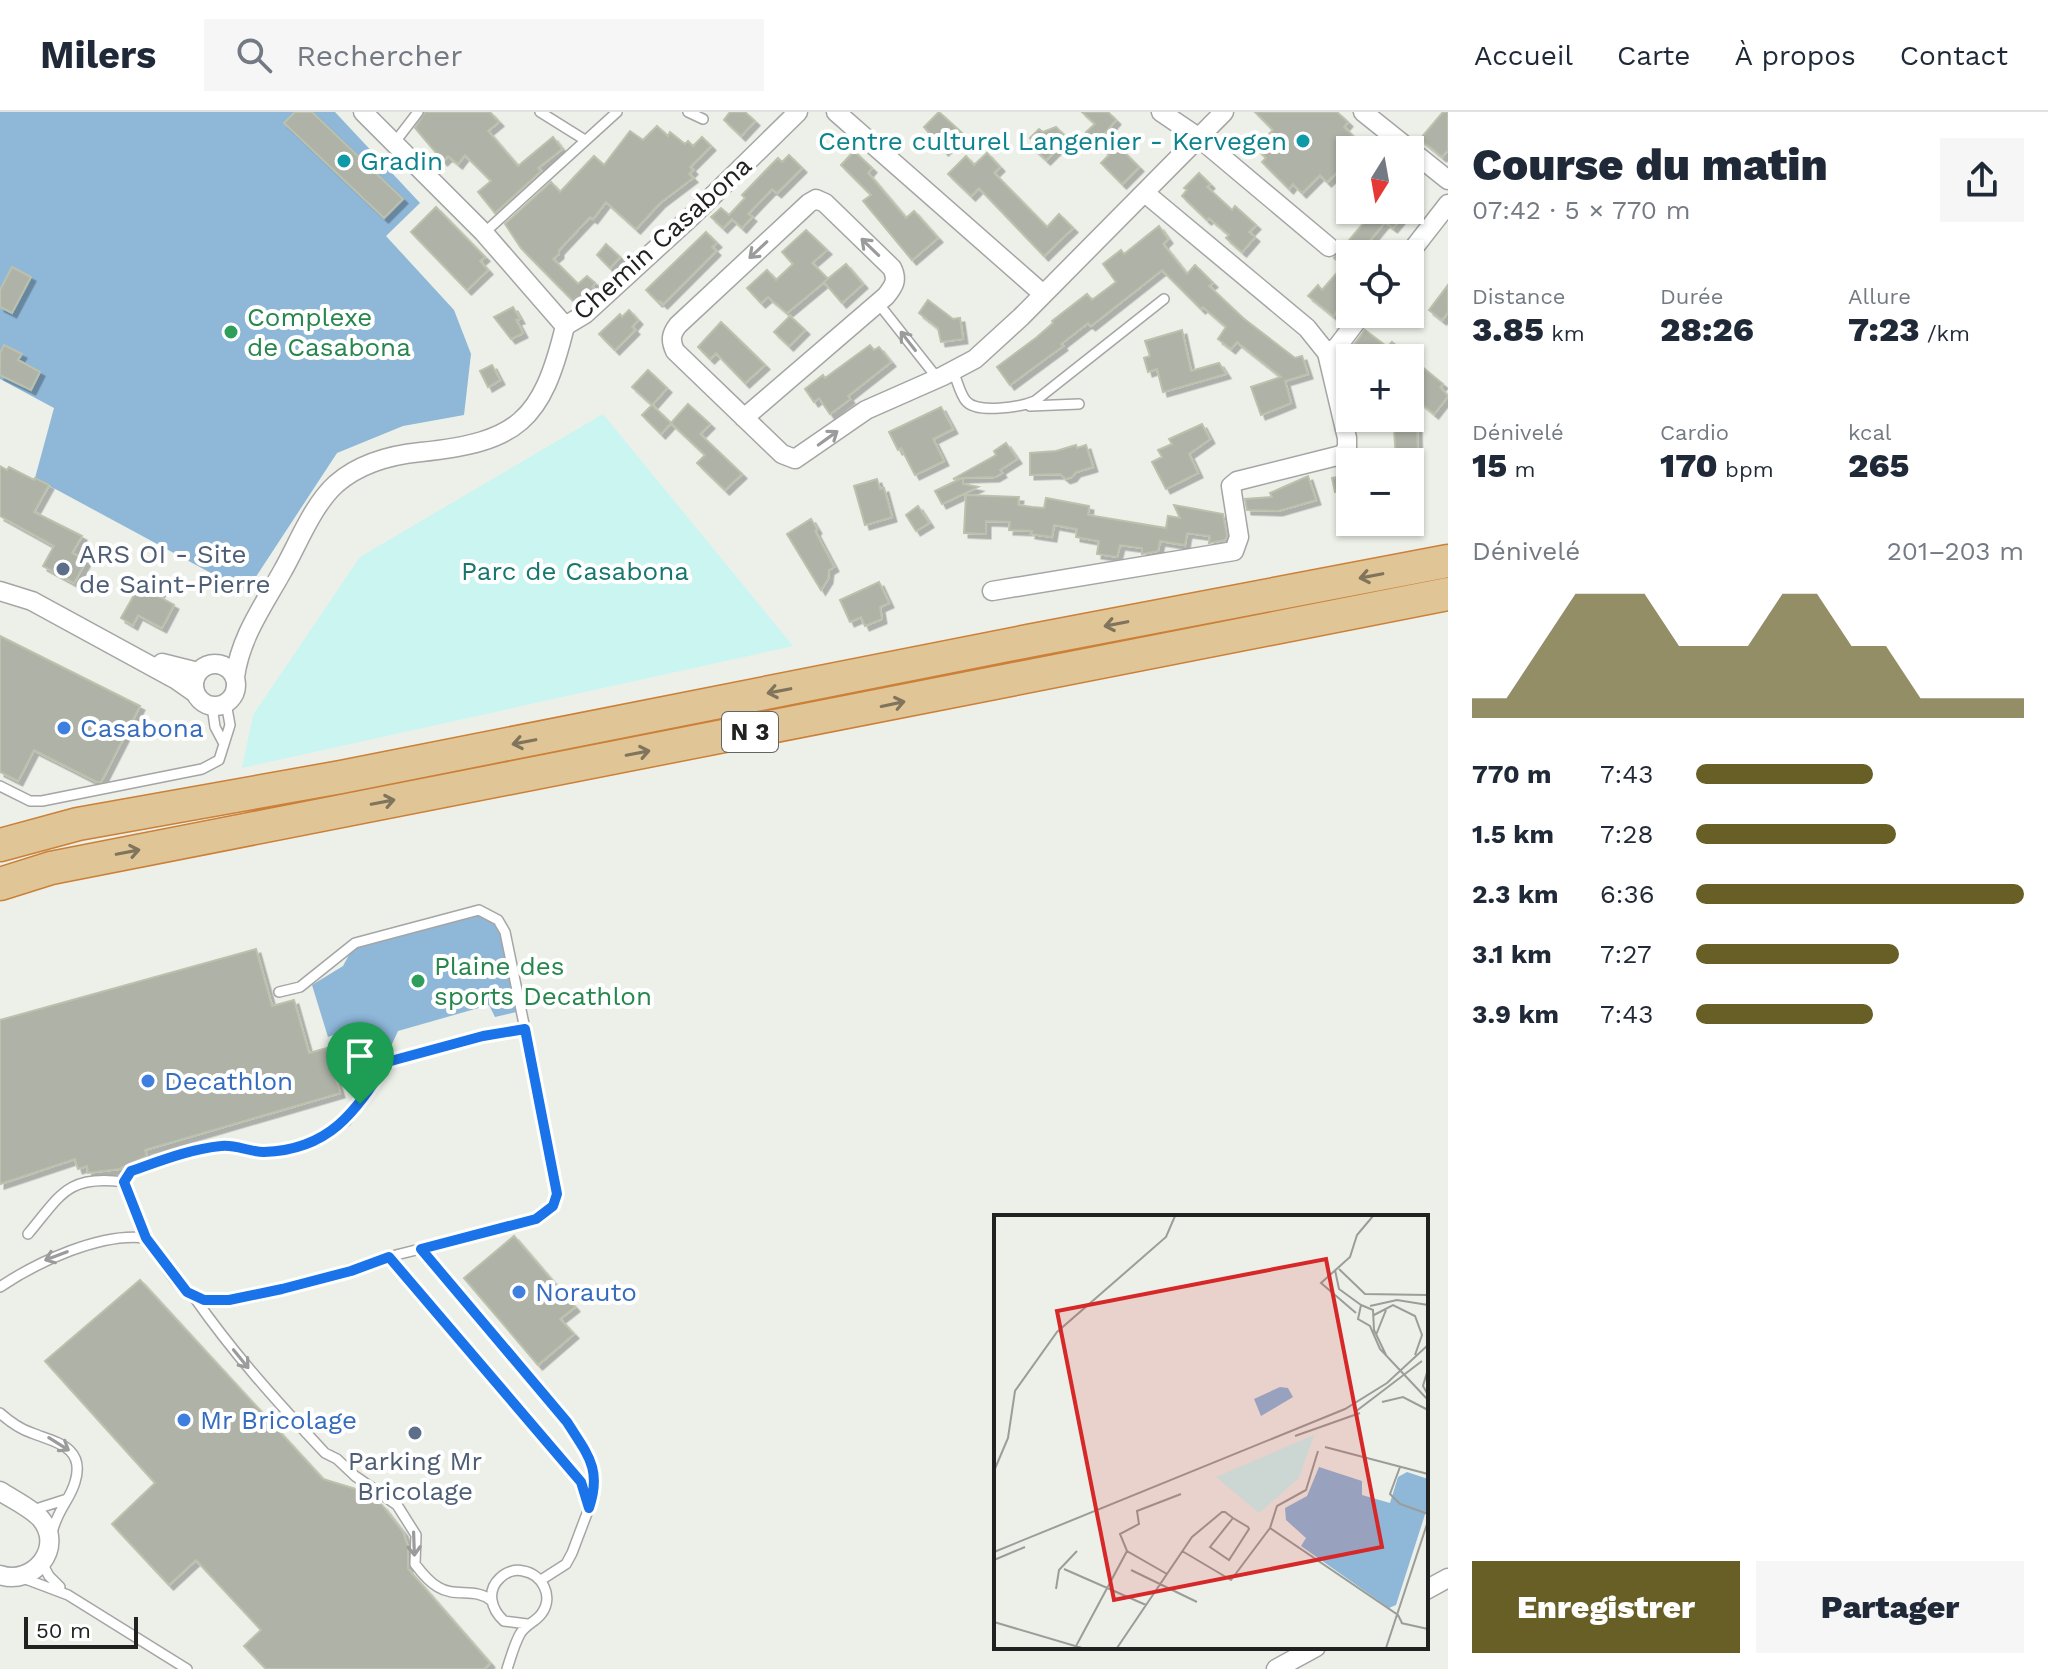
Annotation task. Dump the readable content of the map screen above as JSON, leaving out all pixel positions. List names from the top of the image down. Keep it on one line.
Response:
{"streets":{"highway":["N 3"],"street":["Chemin Casabona"]},"parks":["Parc de Casabona"],"places":["Centre culturel Langenier - Kervegen","Gradin","Complexe de Casabona","ARS OI - Site de Saint-Pierre","Casabona","Plaine des sports Decathlon","Decathlon","Norauto","Mr Bricolage","Parking Mr Bricolage"],"scale_bar":"50 m","north":"bottom","page":{"header":"Milers","search":"Rechercher","nav":["Accueil","Carte","À propos","Contact"],"heading":["Course du matin","07:42 · 5 × 770 m"],"map_buttons":["+","−"],"stats":[["Distance","3.85 km"],["Durée","28:26"],["Allure","7:23 /km"],["Dénivelé","15 m"],["Cardio","170 bpm"],["kcal","265"]],"chart":["Dénivelé","201–203 m"],"list":[{"name":"770 m","note":"7:43"},{"name":"1.5 km","note":"7:28"},{"name":"2.3 km","note":"6:36"},{"name":"3.1 km","note":"7:27"},{"name":"3.9 km","note":"7:43"}],"buttons":["Enregistrer","Partager"],"scale":"50 m"}}
